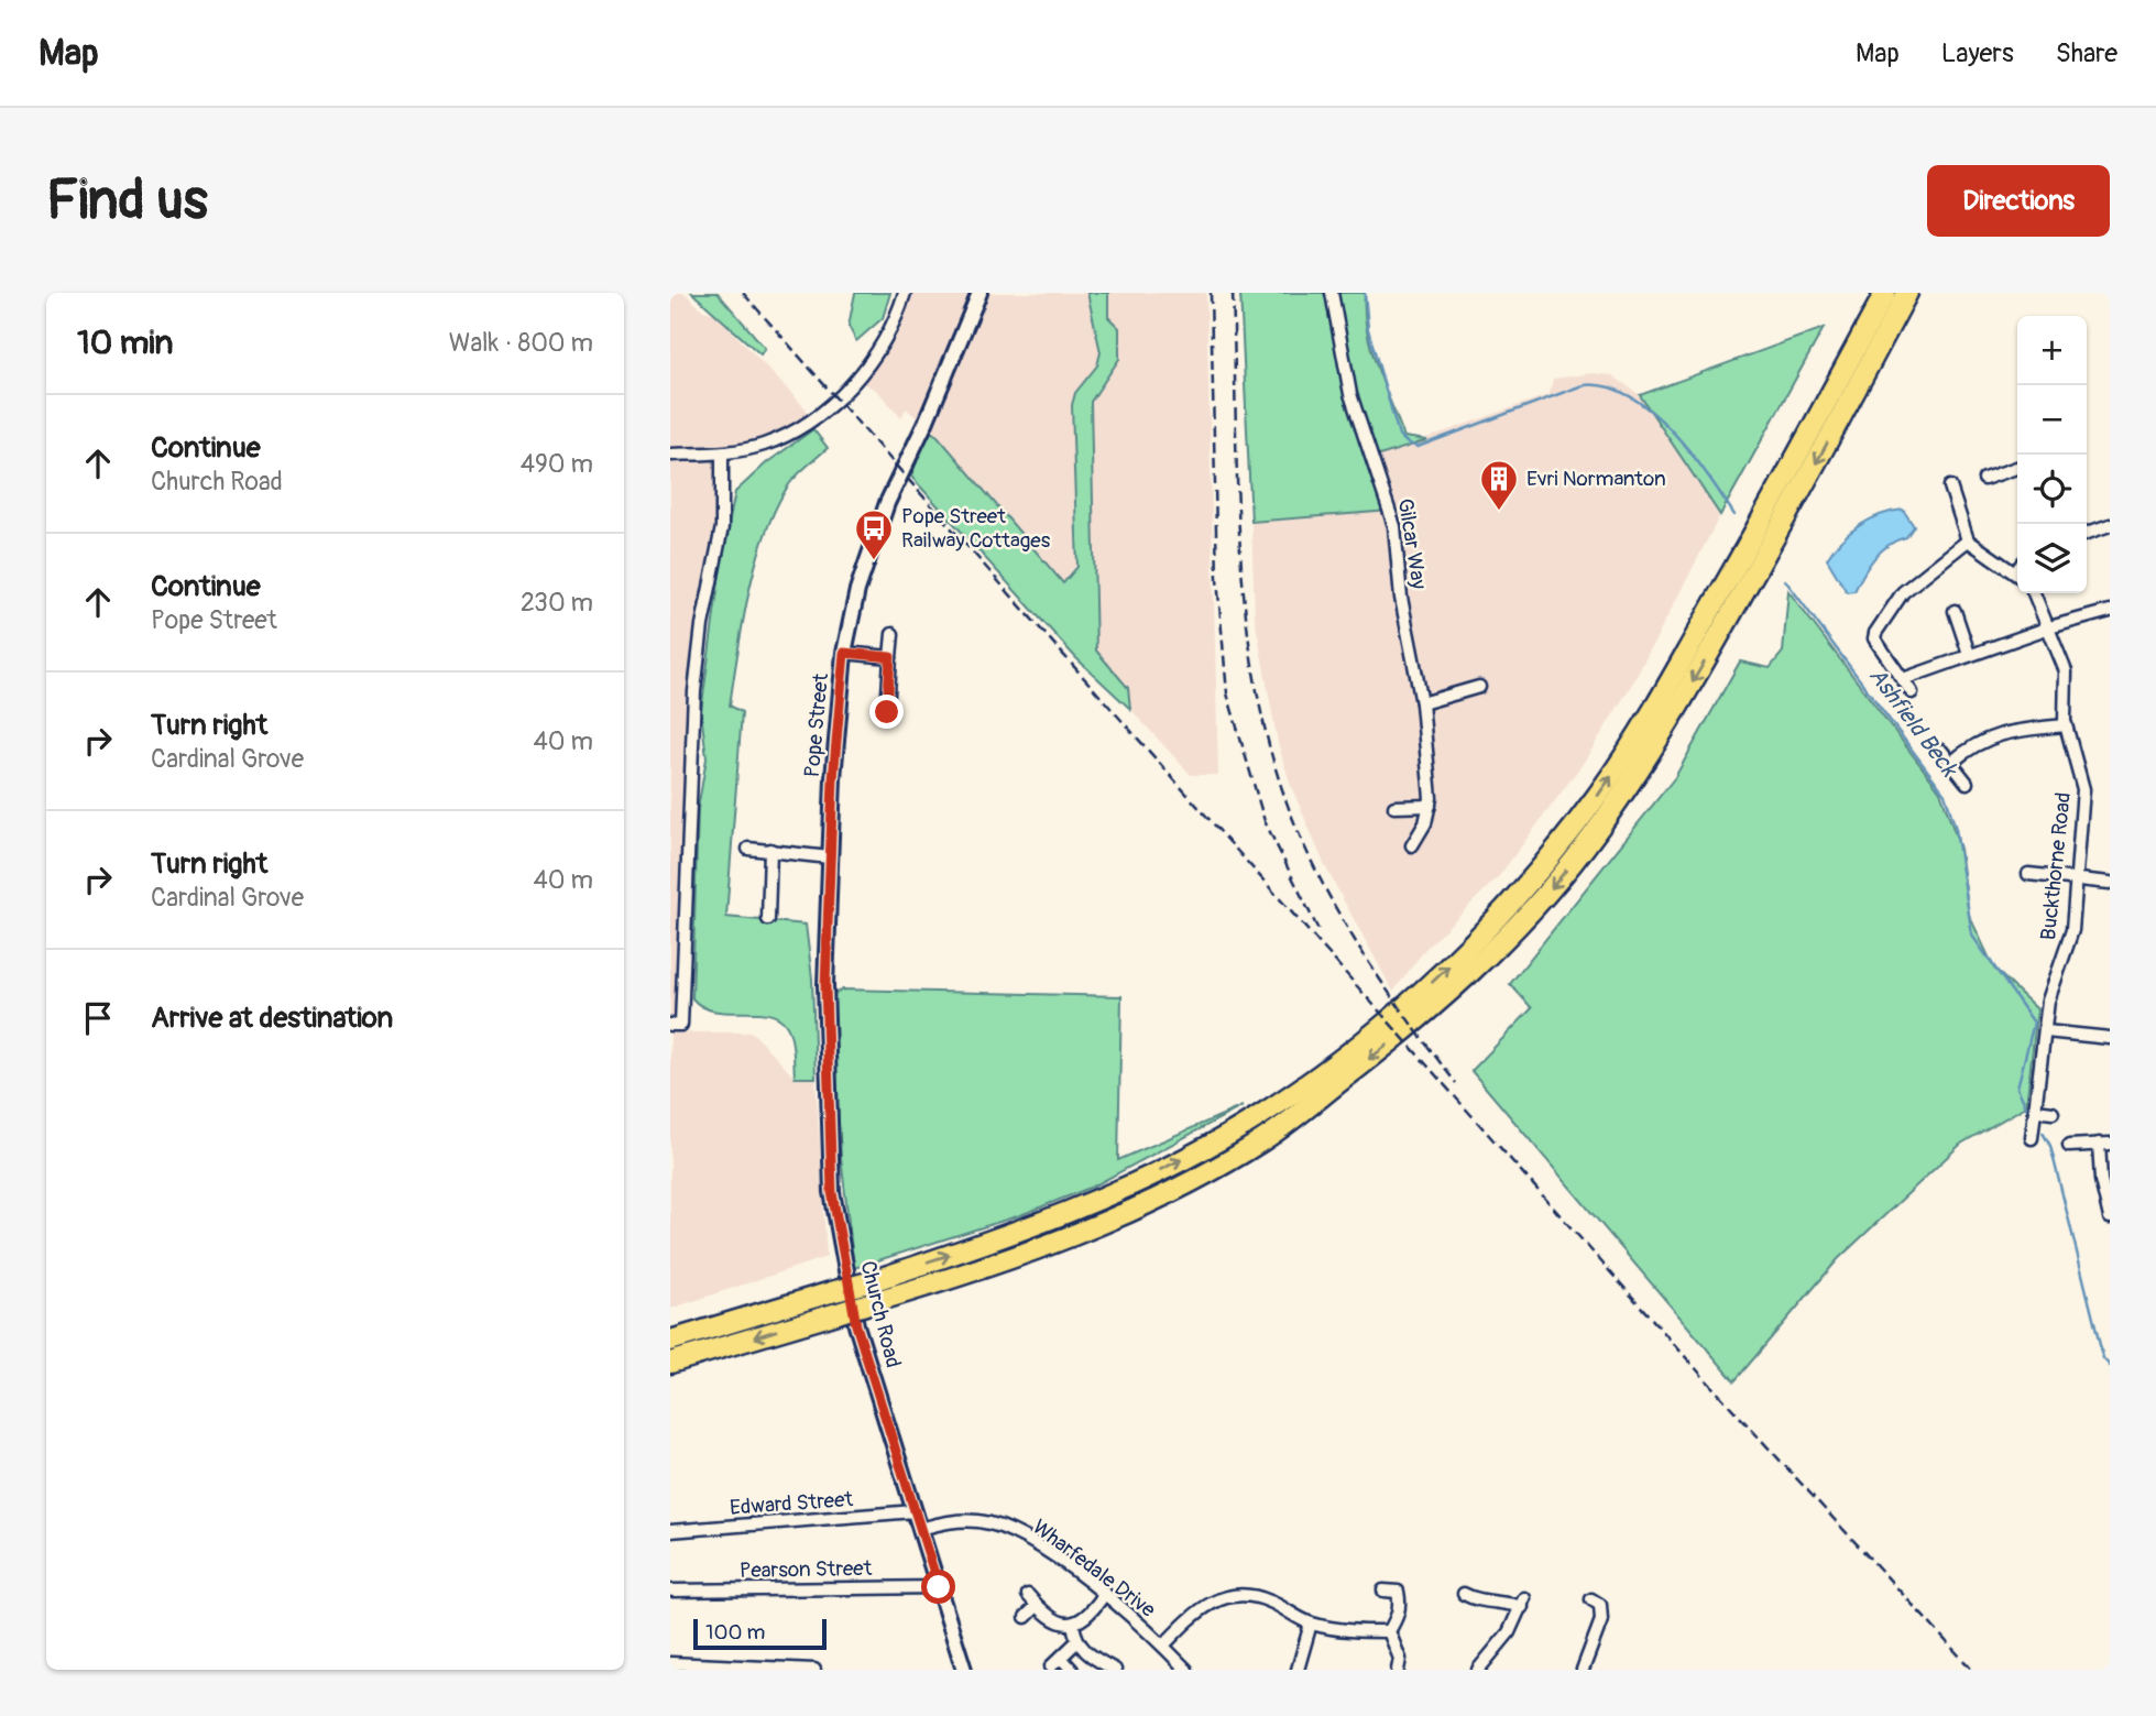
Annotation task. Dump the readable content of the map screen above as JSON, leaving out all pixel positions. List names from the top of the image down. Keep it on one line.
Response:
{"streets":{"street":["Gilcar Way","Pope Street","Buckthorne Road","Church Road","Edward Street","Wharfedale Drive","Pearson Street"]},"crossings":[["Pope Street","Church Road"],["Church Road","Edward Street"],["Church Road","Wharfedale Drive"],["Church Road","Pearson Street"]],"water":["Ashfield Beck"],"places":{"building":["Evri Normanton"],"bus stop":["Pope Street Railway Cottages"]},"scale_bar":"100 m","page":{"header":"Map","nav":["Map","Layers","Share"],"buttons":"Directions","title":"Find us","heading":["10 min","Walk · 800 m"],"map_buttons":["+","−"],"list":[["Continue","Church Road","490 m"],["Continue","Pope Street","230 m"],["Turn right","Cardinal Grove","40 m"],["Turn right","Cardinal Grove","40 m"],"Arrive at destination"],"scale":"100 m"}}
